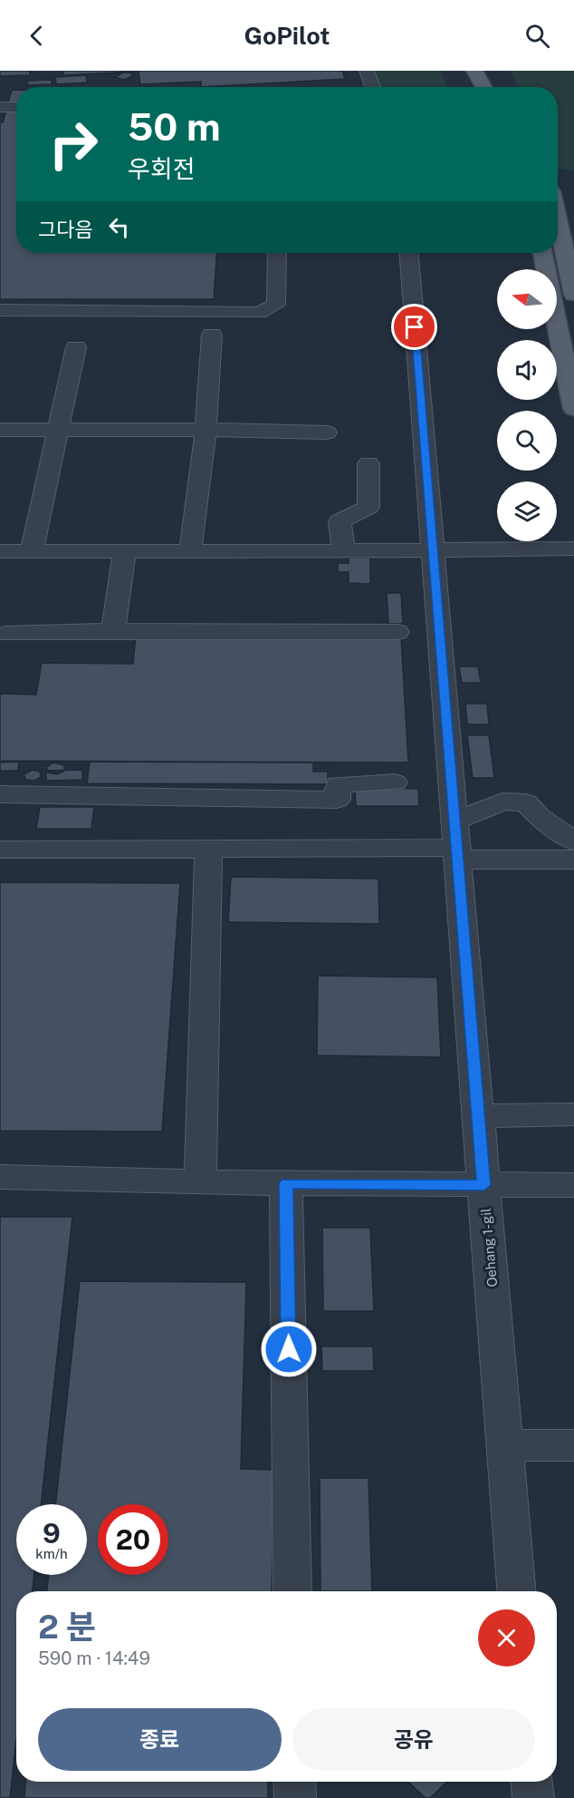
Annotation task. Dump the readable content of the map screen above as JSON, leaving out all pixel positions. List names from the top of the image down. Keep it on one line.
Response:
{"streets":{"lane":["Oehang 1-gil"]},"north":"left","page":{"header":"GoPilot","turn":["50 m","우회전"],"then":"그다음","speed":"9 km/h","limit":"20","heading":["2 분","590 m · 14:49"],"buttons":["종료","공유"]}}
